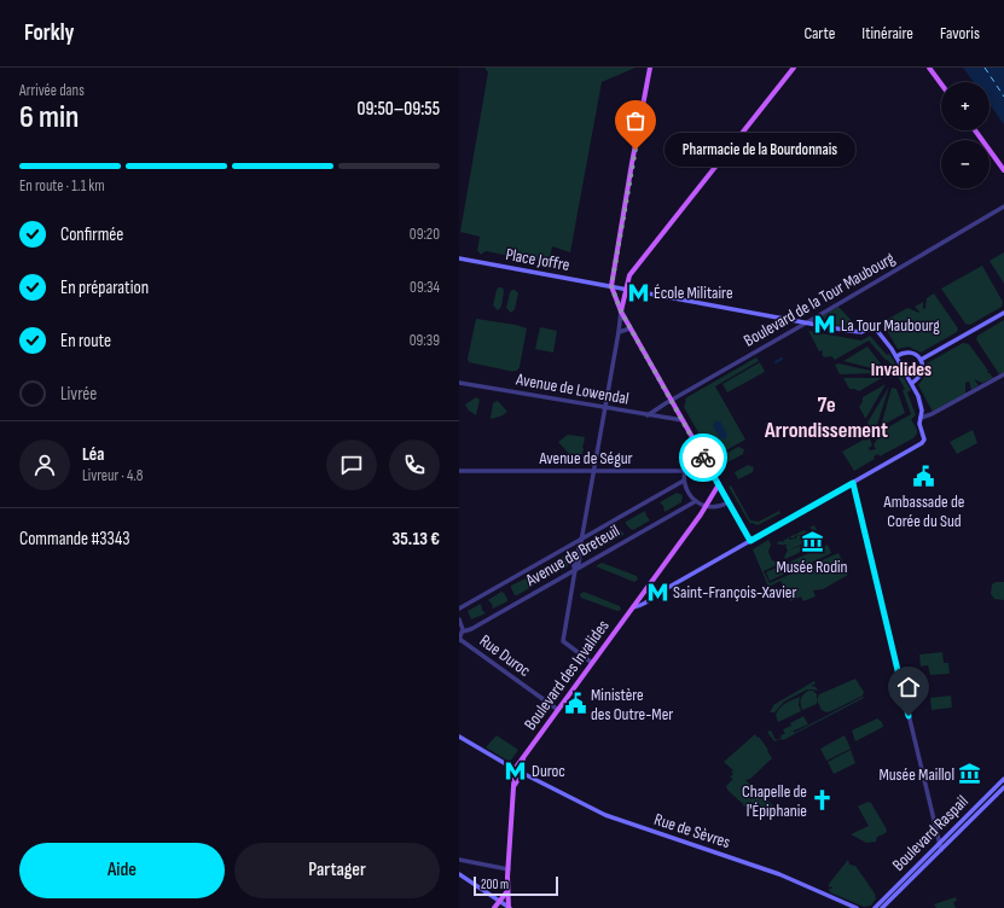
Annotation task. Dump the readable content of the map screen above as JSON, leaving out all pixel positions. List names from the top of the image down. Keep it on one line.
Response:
{"streets":{"main road":["Place Joffre","Boulevard des Invalides","Rue de Sèvres","Boulevard Raspail"],"street":["Boulevard de la Tour Maubourg","Avenue de Lowendal","Avenue de Ségur","Avenue de Breteuil","Rue Duroc"]},"crossings":[["Place Joffre","Boulevard de la Tour Maubourg"],["Boulevard de la Tour Maubourg","Avenue de Lowendal"],["Rue Duroc","Boulevard des Invalides"],["Boulevard des Invalides","Rue de Sèvres"]],"districts":["Invalides","7e Arrondissement"],"places":{"other":["Pharmacie de la Bourdonnais"],"metro station":["École Militaire","La Tour Maubourg","Saint-François-Xavier","Duroc"],"public building":["Ambassade de Corée du Sud","Ministère des Outre-Mer"],"museum":["Musée Rodin","Musée Maillol"],"church":["Chapelle de l'Épiphanie"]},"scale_bar":"200 m","page":{"header":"Forkly","nav":["Carte","Itinéraire","Favoris"],"heading":["6 min","Arrivée dans","09:50–09:55"],"panel":["Léa","Livreur · 4.8","Commande #3343","35.13 €"],"map_buttons":["+","−"],"bubble":"Pharmacie de la Bourdonnais","bar":"En route · 1.1 km","list":[["Confirmée","09:20"],["En préparation","09:34"],["En route","09:39"],"Livrée"],"buttons":["Aide","Partager"],"scale":"200 m"}}
